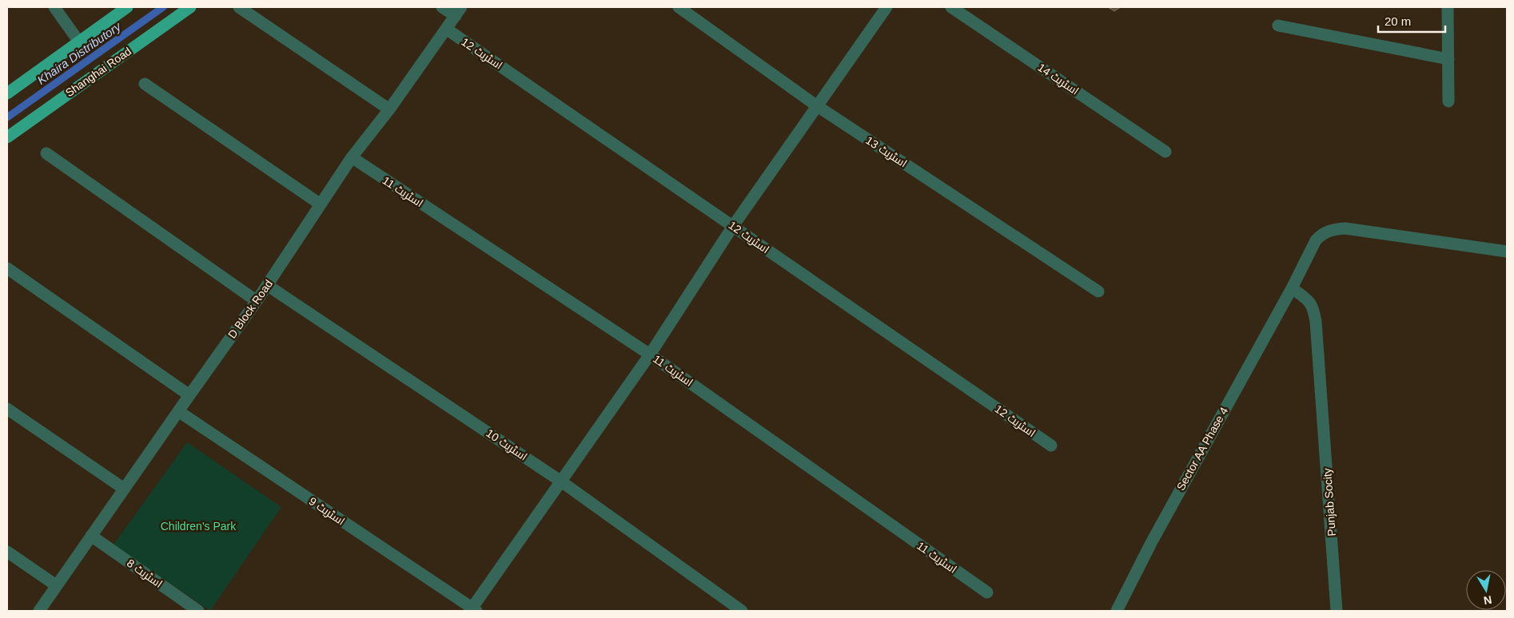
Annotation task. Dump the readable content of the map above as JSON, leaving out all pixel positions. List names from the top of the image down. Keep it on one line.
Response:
{"streets":{"main road":["Shanghai Road"],"street":["اسٹریٹ 12","اسٹریٹ 14","اسٹریٹ 13","اسٹریٹ 11","D Block Road","اسٹریٹ 10","Sector AA Phase 4","Punjab Socity","اسٹریٹ 9","اسٹریٹ 8"]},"crossings":[["اسٹریٹ 12","D Block Road"],["اسٹریٹ 11","D Block Road"],["D Block Road","اسٹریٹ 10"],["D Block Road","اسٹریٹ 9"],["D Block Road","اسٹریٹ 8"],["Sector AA Phase 4","Punjab Socity"]],"water":["Khaira Distributory"],"parks":["Children's Park"],"scale_bar":"20 m","north":"bottom"}
